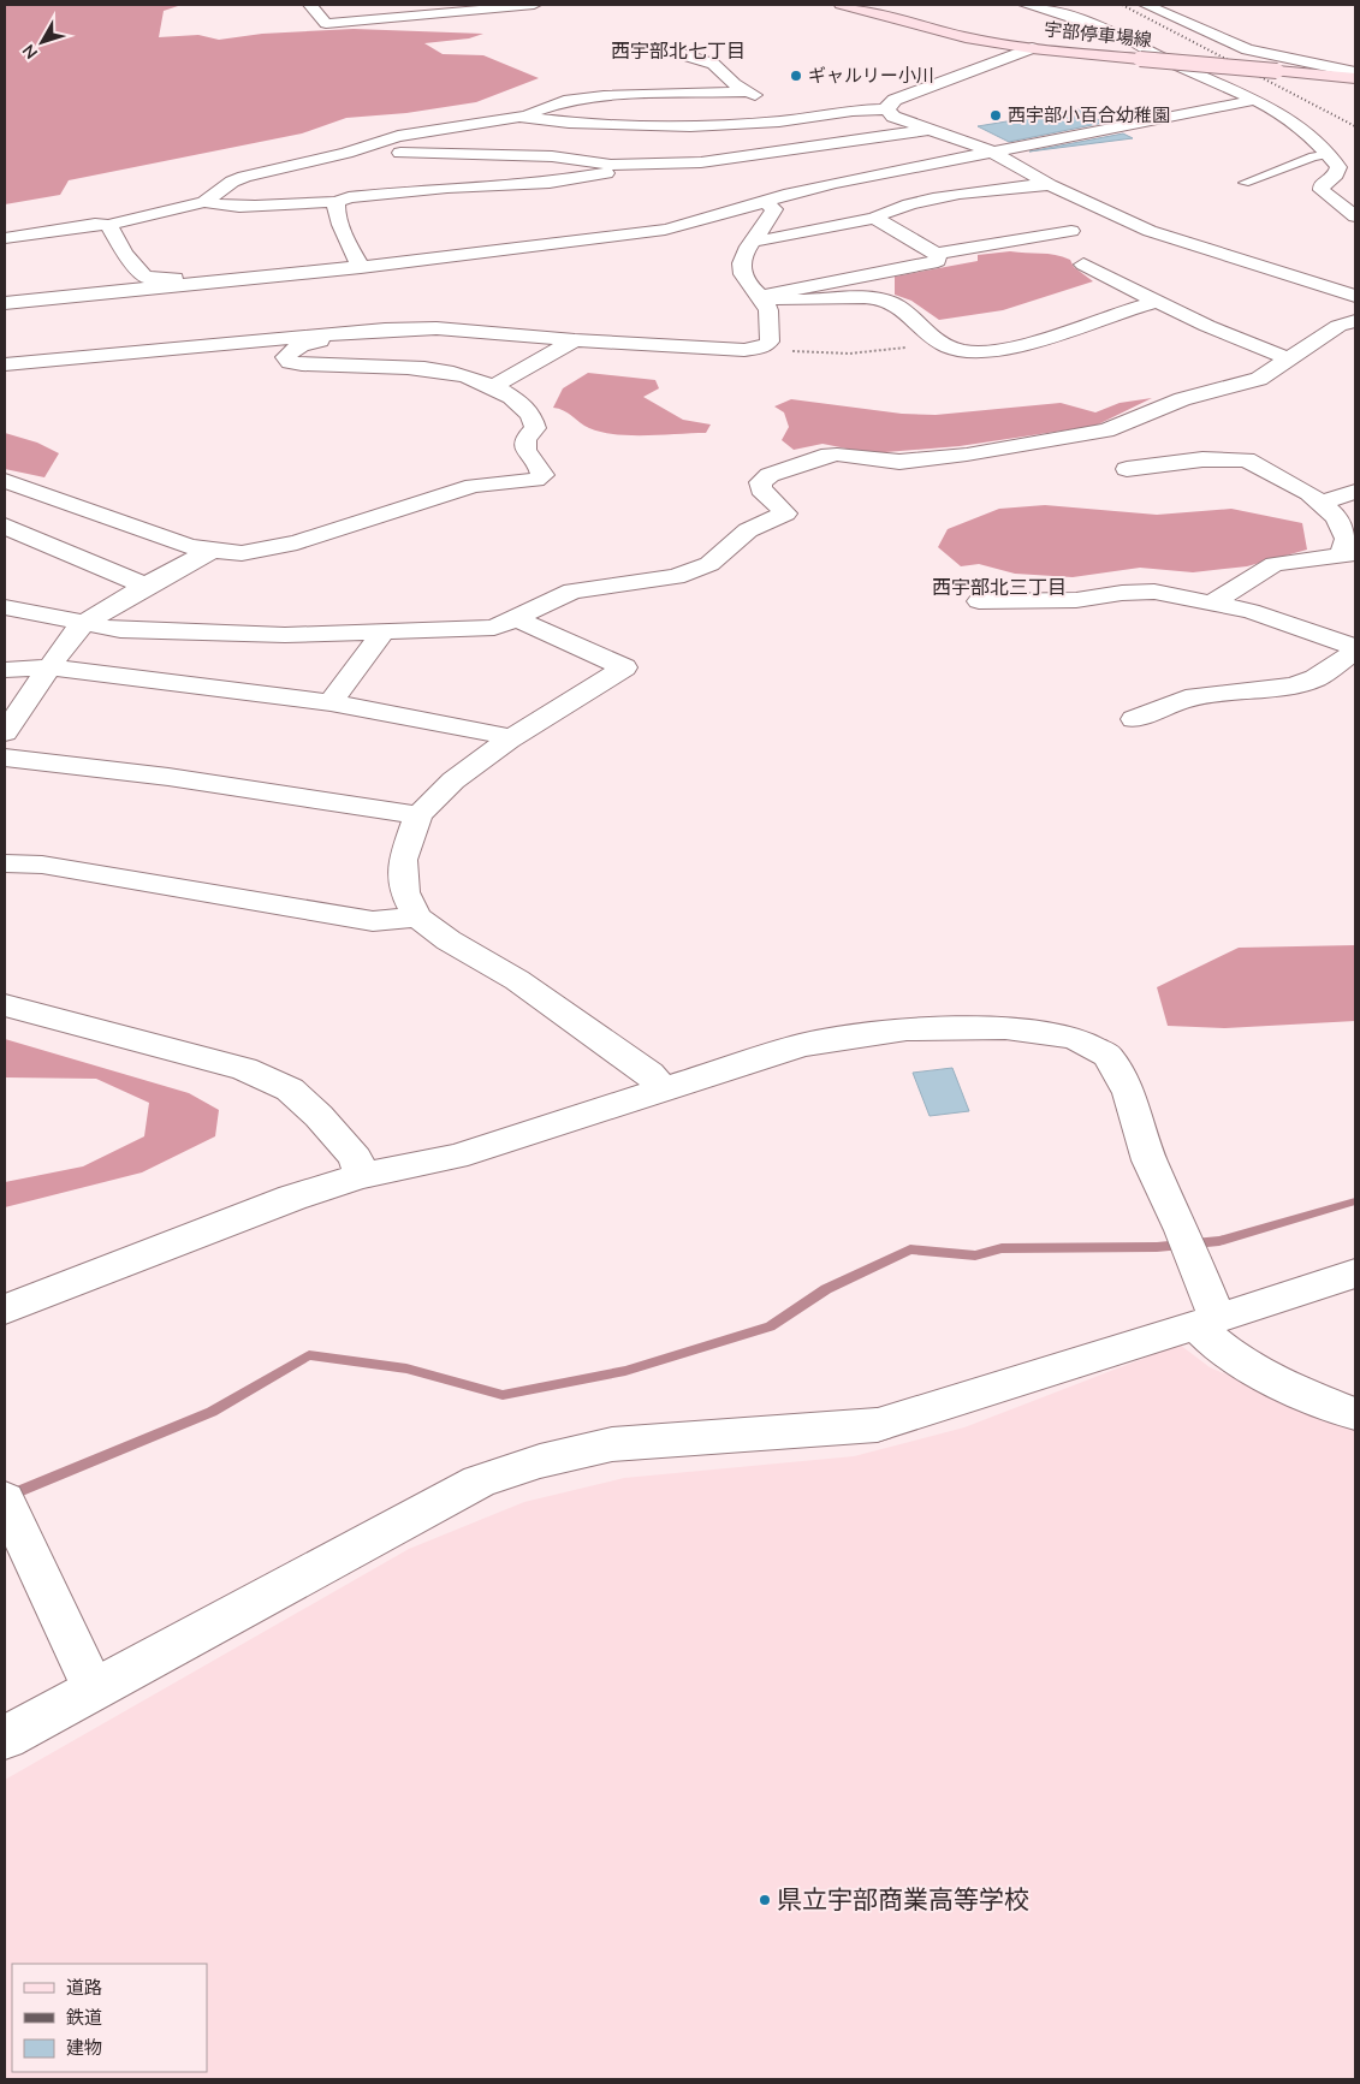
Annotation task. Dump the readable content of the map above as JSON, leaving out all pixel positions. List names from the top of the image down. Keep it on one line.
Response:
{"streets":{"main road":["宇部停車場線"]},"districts":["西宇部北七丁目","西宇部北三丁目"],"places":["ギャルリー小川","西宇部小百合幼稚園","県立宇部商業高等学校"],"legend":["道路","鉄道","建物"],"north":"bottom left"}
